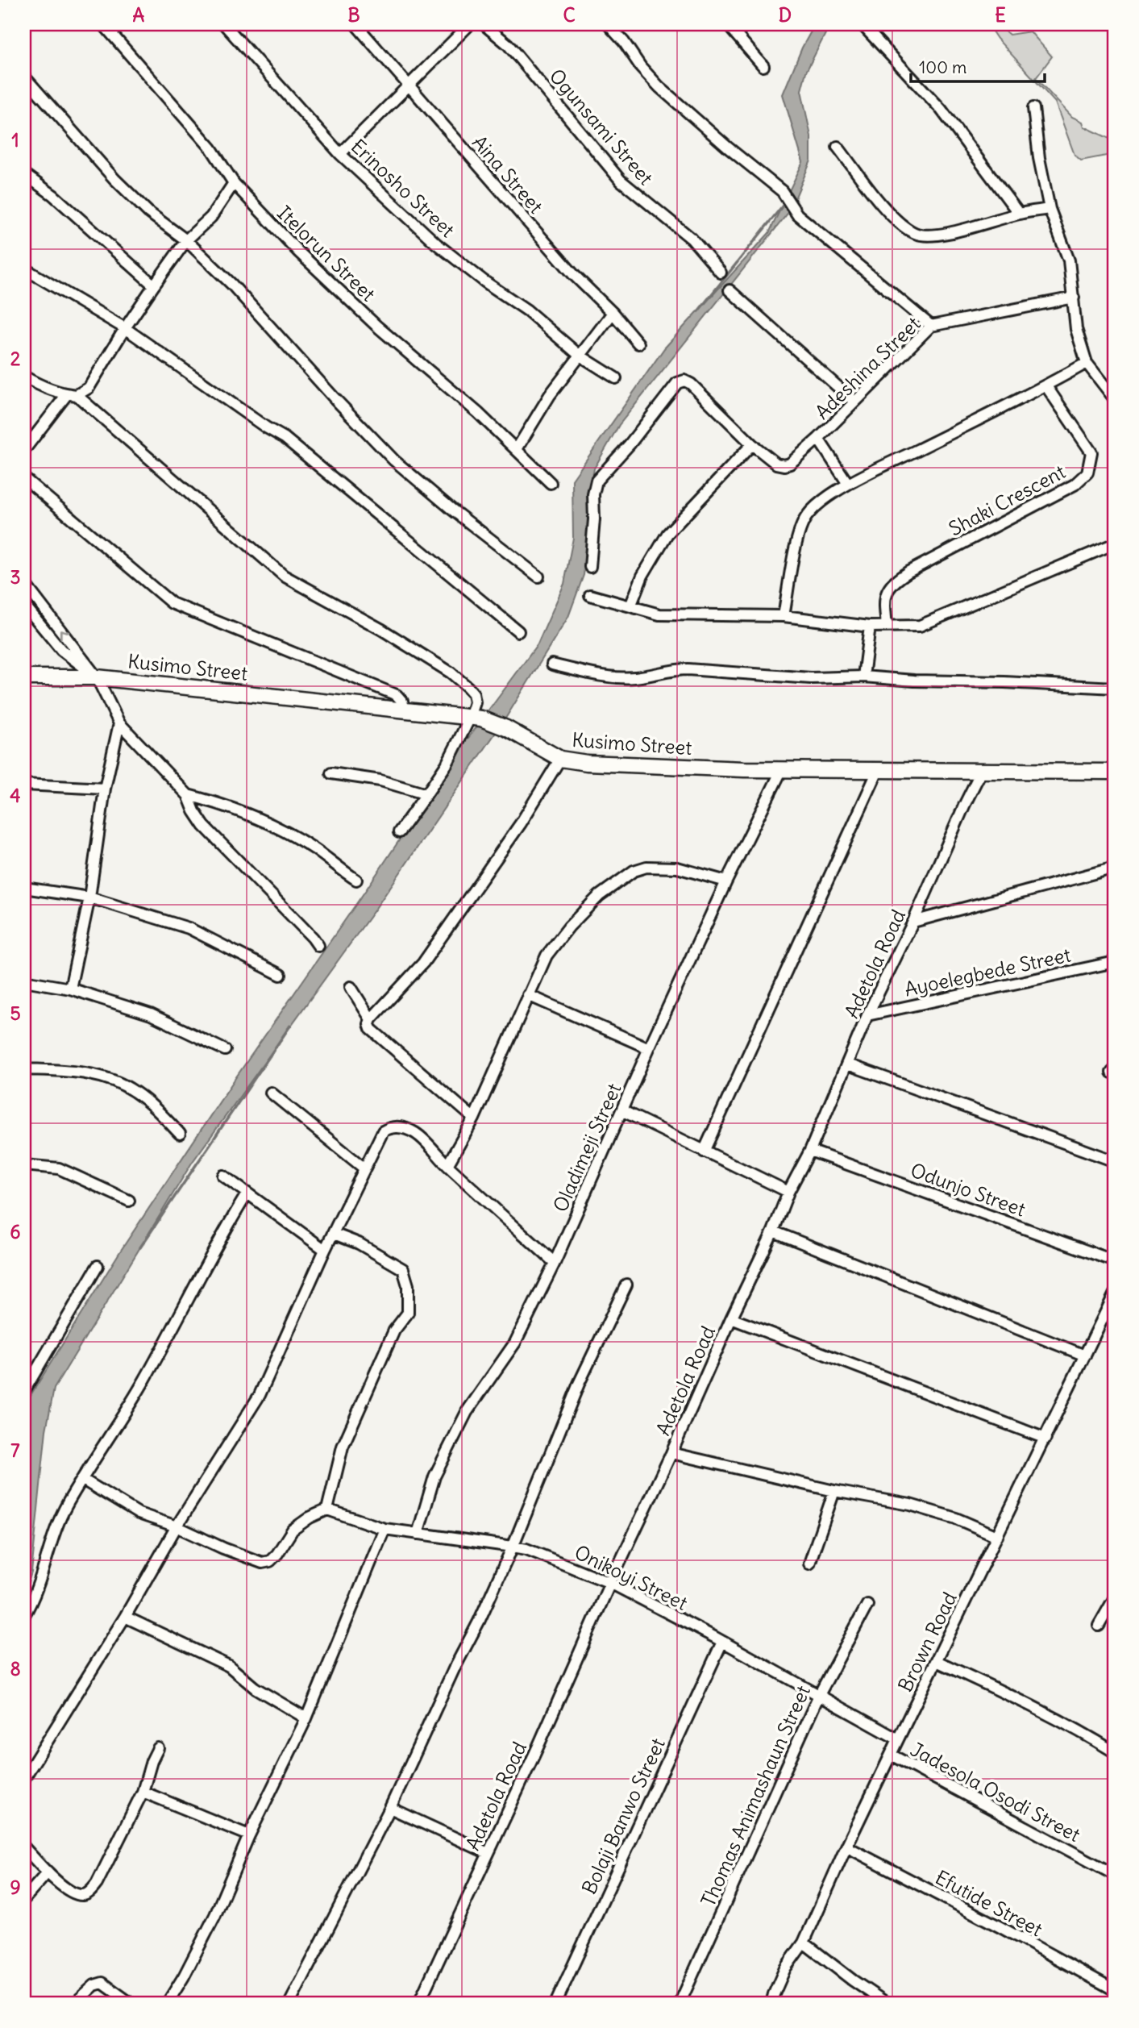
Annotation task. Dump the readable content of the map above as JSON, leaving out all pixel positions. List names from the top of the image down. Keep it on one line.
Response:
{"streets":{"street":["Ogunsami Street","Aina Street","Erinosho Street","Itelorun Street","Adeshina Street","Shaki Crescent","Kusimo Street","Adetola Road","Ayoelegbede Street","Oladimeji Street","Odunjo Street","Onikoyi Street","Brown Road","Jadesola Osodi Street","Thomas Animashaun Street","Bolaji Banwo Street","Efutide Street"]},"crossings":[["Kusimo Street","Adetola Road"],["Kusimo Street","Oladimeji Street"],["Adetola Road","Ayoelegbede Street"],["Adetola Road","Odunjo Street"],["Adetola Road","Onikoyi Street"],["Oladimeji Street","Onikoyi Street"],["Onikoyi Street","Brown Road"],["Onikoyi Street","Thomas Animashaun Street"],["Onikoyi Street","Bolaji Banwo Street"],["Brown Road","Jadesola Osodi Street"],["Brown Road","Efutide Street"]],"scale_bar":"100 m","grid":{"columns":["A","B","C","D","E"],"rows":["1","2","3","4","5","6","7","8","9"]}}
